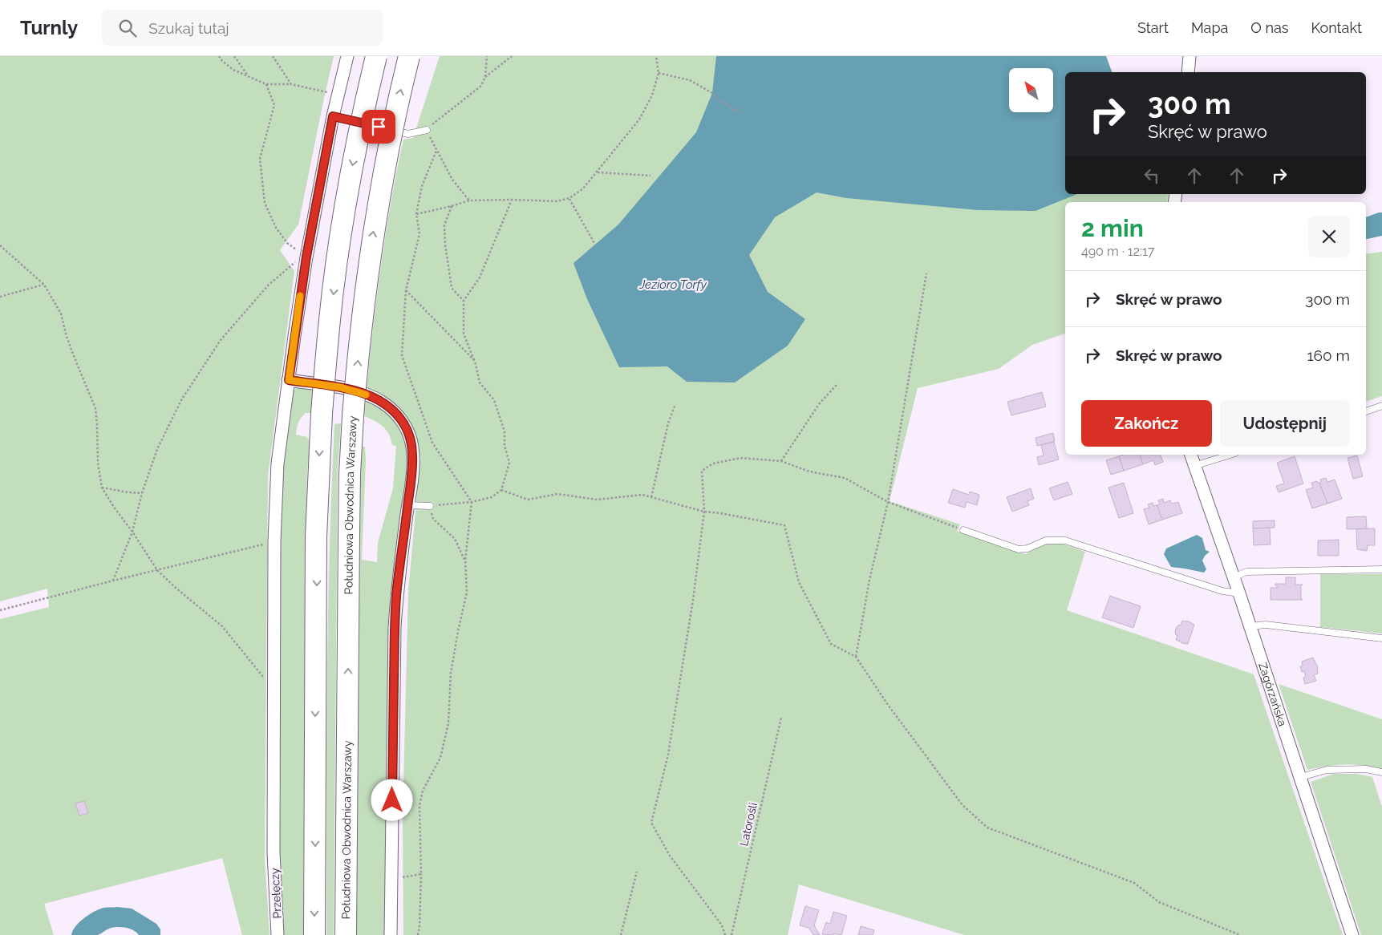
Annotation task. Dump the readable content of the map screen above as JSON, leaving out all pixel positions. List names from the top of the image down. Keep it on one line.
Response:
{"streets":{"highway":["Południowa Obwodnica Warszawy"],"street":["Zagórzańska","Przełęczy"],"path":["Latorośli"]},"water":["Jezioro Torfy"],"north":"top left","page":{"header":"Turnly","search":"Szukaj tutaj","nav":["Start","Mapa","O nas","Kontakt"],"turn":["300 m","Skręć w prawo"],"heading":["2 min","490 m · 12:17"],"list":[{"name":"Skręć w prawo","value":"300 m"},{"name":"Skręć w prawo","value":"160 m"}],"buttons":["Zakończ","Udostępnij"]}}
